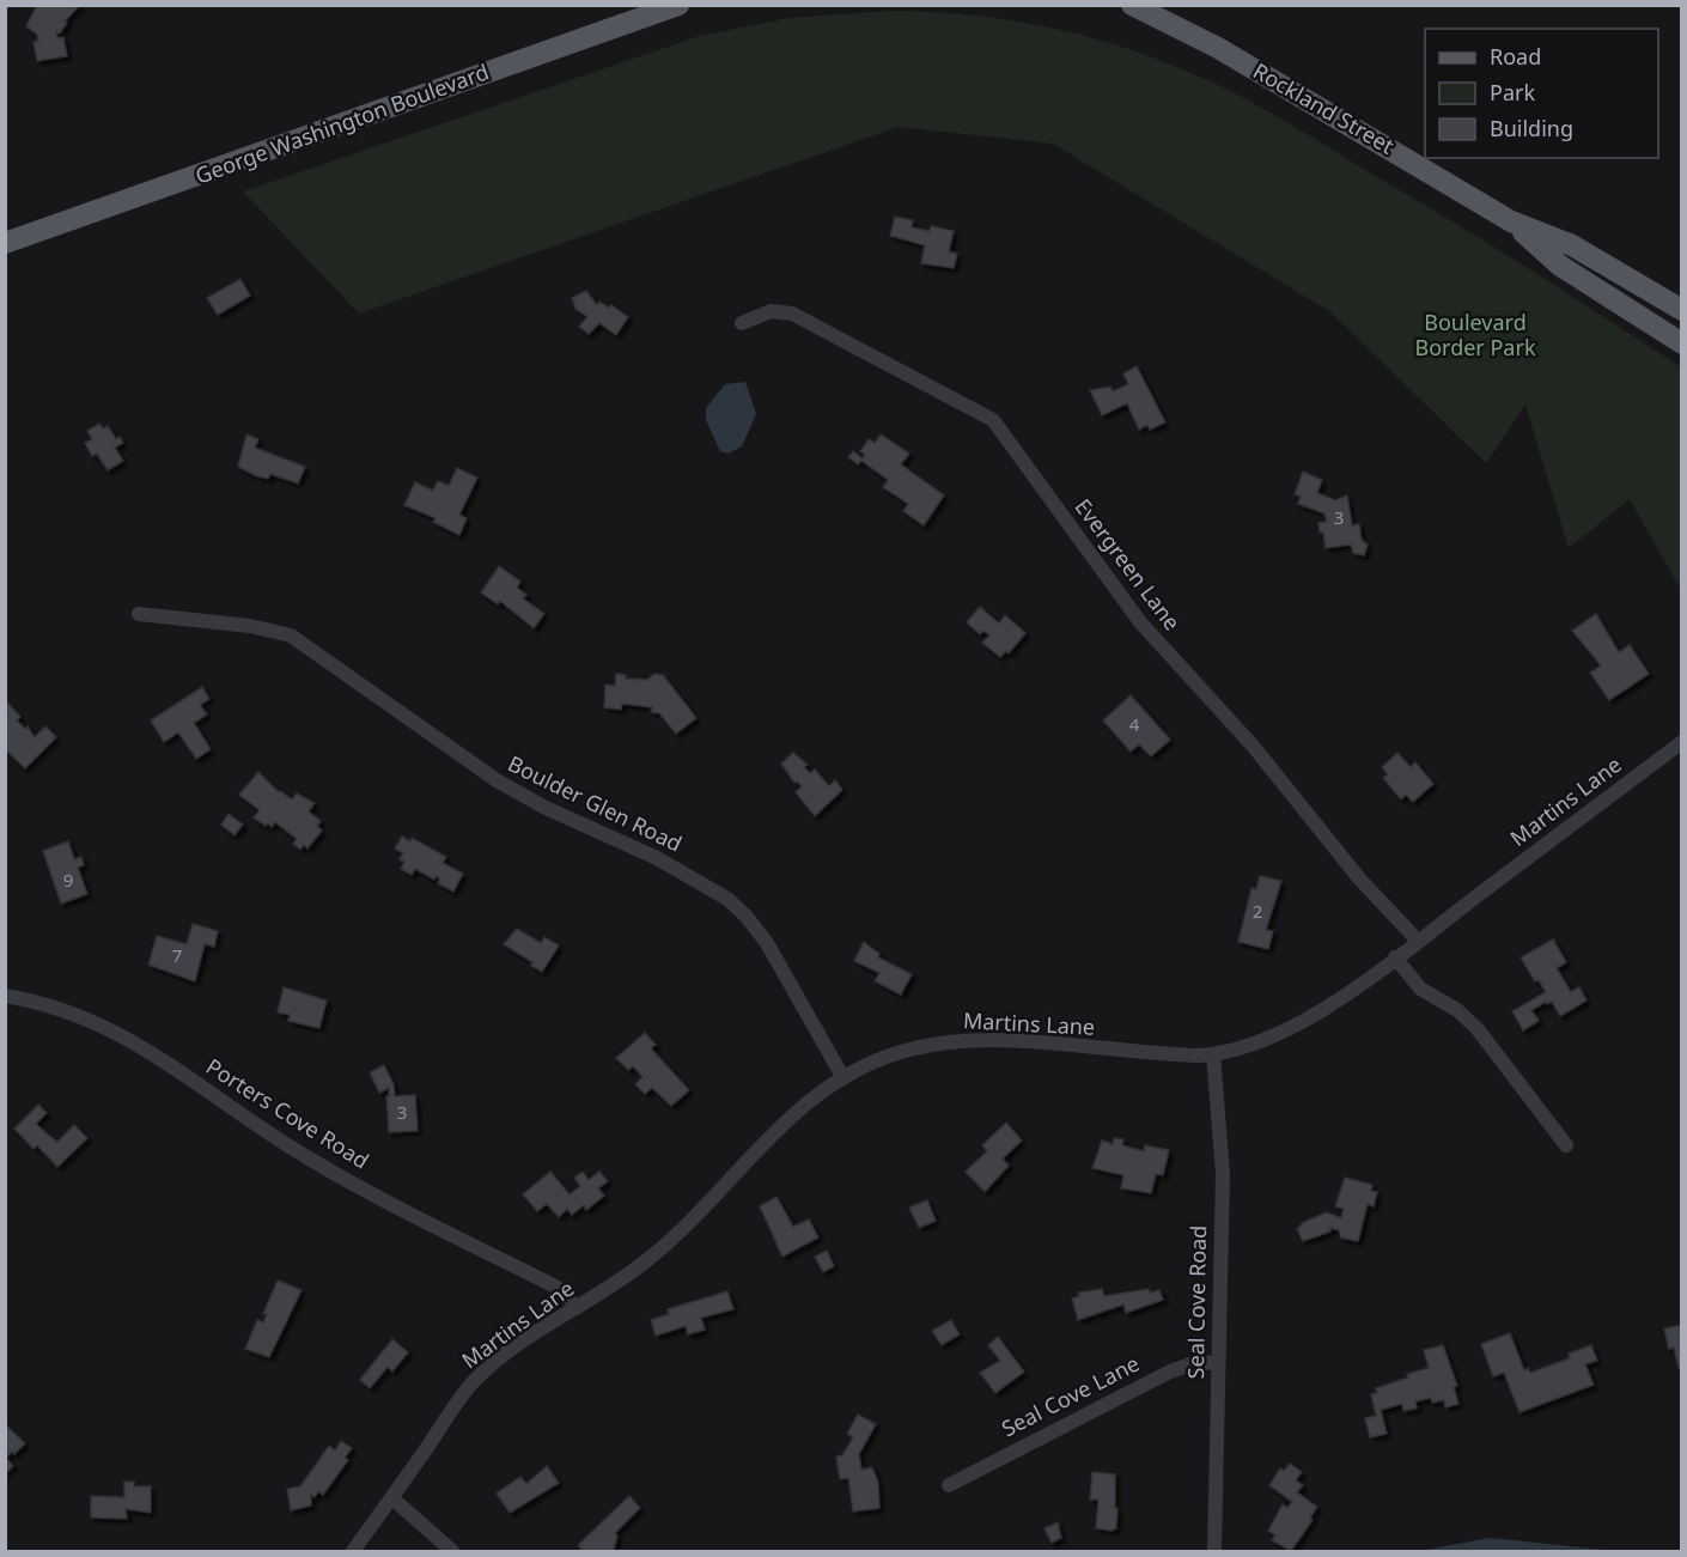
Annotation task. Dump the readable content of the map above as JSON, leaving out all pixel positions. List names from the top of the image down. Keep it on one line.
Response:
{"streets":{"main road":["Rockland Street","George Washington Boulevard"],"street":["Evergreen Lane","Martins Lane","Boulder Glen Road","Porters Cove Road","Seal Cove Road","Seal Cove Lane"]},"crossings":[["Evergreen Lane","Martins Lane"],["Martins Lane","Boulder Glen Road"],["Martins Lane","Porters Cove Road"],["Martins Lane","Seal Cove Road"],["Seal Cove Road","Seal Cove Lane"]],"parks":["Boulevard Border Park"],"house_numbers":["3","4","9","2","7","3"],"legend":["Road","Park","Building"]}
